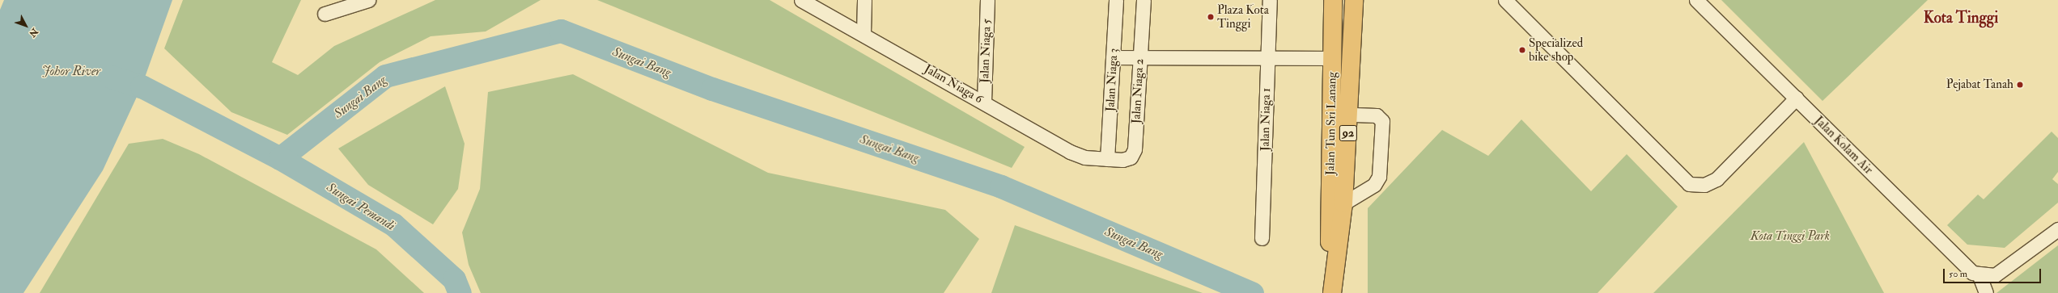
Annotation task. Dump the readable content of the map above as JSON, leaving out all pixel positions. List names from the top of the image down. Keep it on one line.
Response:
{"streets":{"main road":["Jalan Tun Sri Lanang","92"],"street":["Jalan Niaga 5","Jalan Niaga 3","Jalan Niaga 6","Jalan Niaga 2","Jalan Niaga 1","Jalan Kolam Air"]},"crossings":[["Jalan Niaga 5","Jalan Niaga 6"],["Jalan Niaga 3","Jalan Niaga 6"],["Jalan Niaga 3","Jalan Niaga 2"],["Jalan Niaga 6","Jalan Niaga 2"]],"districts":["Kota Tinggi"],"water":["Sungai Bang","Johor River","Sungai Pemandi"],"parks":["Kota Tinggi Park"],"places":["Plaza Kota Tinggi","Specialized bike shop","Pejabat Tanah"],"scale_bar":"50 m","north":"bottom right"}
